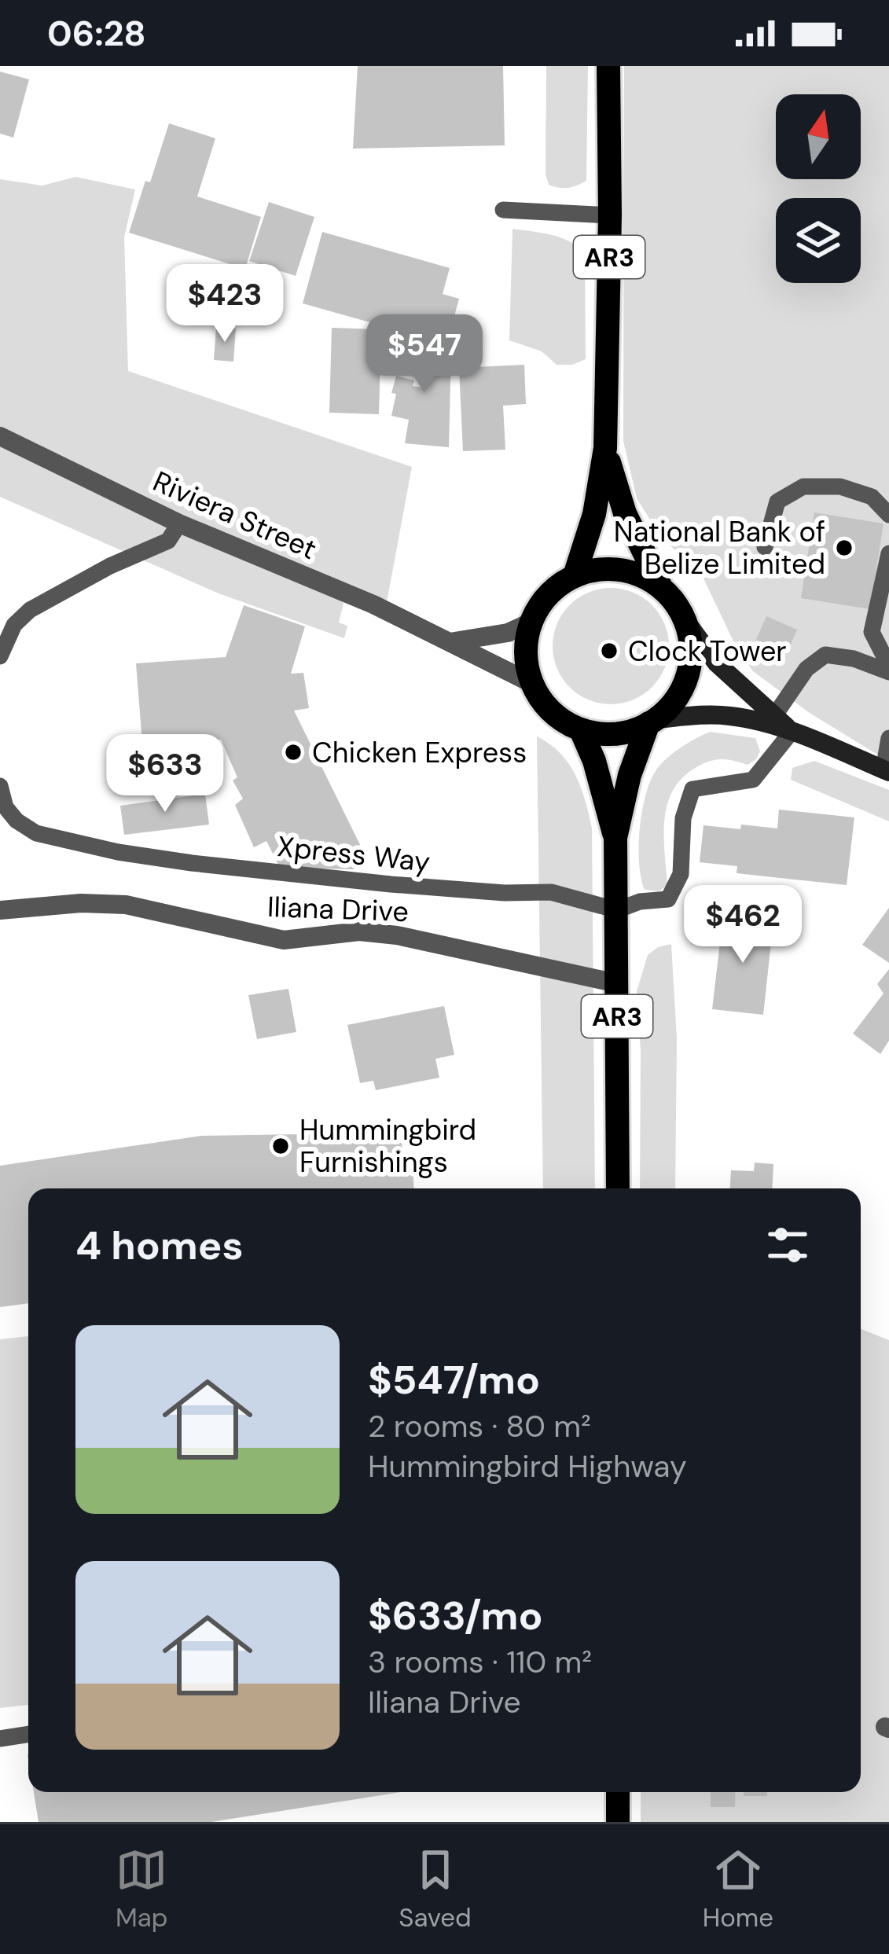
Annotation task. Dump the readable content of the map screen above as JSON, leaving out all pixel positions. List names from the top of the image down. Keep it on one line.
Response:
{"streets":{"main road":["AR3"],"street":["Riviera Street","Iliana Drive"],"lane":["Xpress Way"]},"crossings":[["AR3","Riviera Street"],["AR3","Xpress Way"],["AR3","Iliana Drive"]],"places":["National Bank of Belize Limited","Clock Tower","Chicken Express","Hummingbird Furnishings"],"north":"top","page":{"status":"06:28","price":["$423","$547","$633","$462"],"heading":"4 homes","list":[{"name":"$547/mo","note":"2 rooms · 80 m² · Hummingbird Highway"},{"name":"$633/mo","note":"3 rooms · 110 m² · Iliana Drive"}],"tabs":["Map","Saved","Home"]}}
